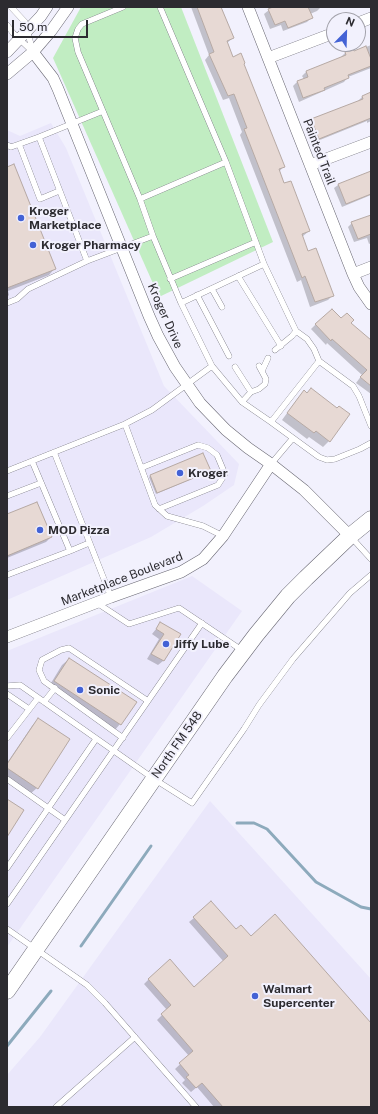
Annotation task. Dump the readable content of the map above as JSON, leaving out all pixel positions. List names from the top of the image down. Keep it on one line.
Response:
{"streets":{"main road":["North FM 548"],"street":["Painted Trail","Kroger Drive","Marketplace Boulevard"]},"crossings":[["Kroger Drive","Marketplace Boulevard"],["Kroger Drive","North FM 548"]],"places":["Kroger Marketplace","Kroger Pharmacy","Kroger","MOD Pizza","Jiffy Lube","Sonic","Walmart Supercenter"],"scale_bar":"50 m","north":"top right"}
